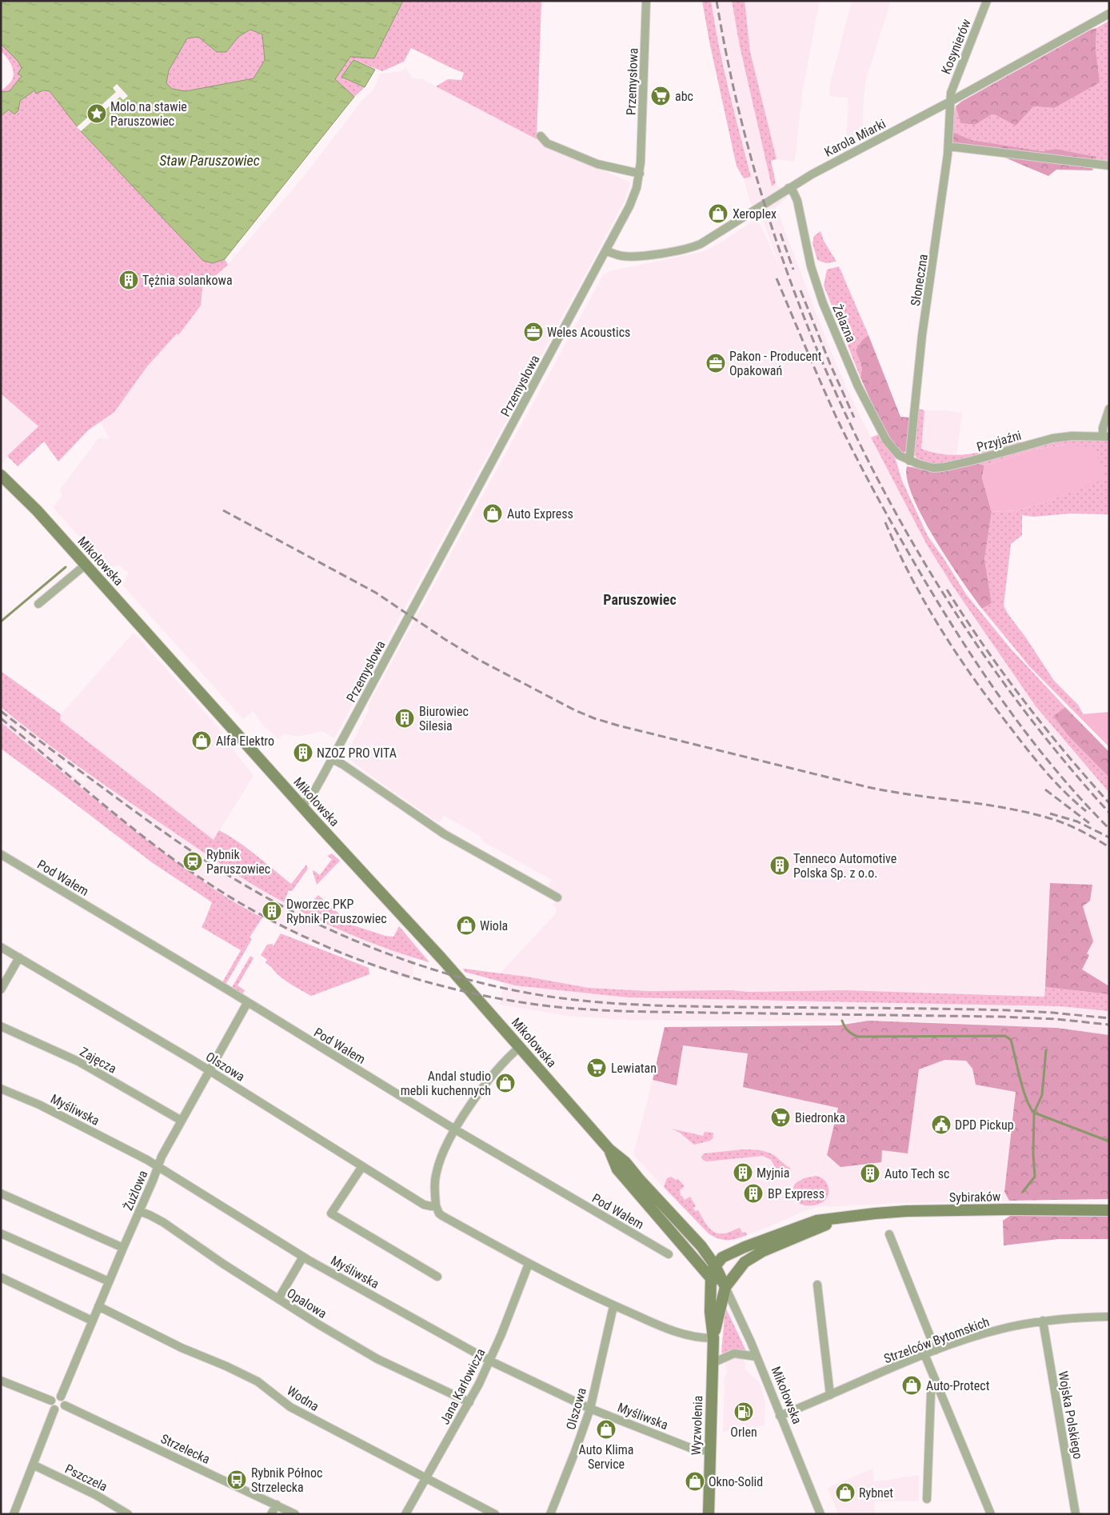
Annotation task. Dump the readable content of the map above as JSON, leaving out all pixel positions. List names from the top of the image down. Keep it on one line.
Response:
{"streets":{"main road":["Mikołowska","Sybiraków","Wyzwolenia"],"street":["Kosynierów","Przemysłowa","Karola Miarki","Słoneczna","Żelazna","Przyjaźni","Pod Wałem","Zajęcza","Olszowa","Myśliwska","Żużlowa","Opalowa","Strzelców Bytomskich","Jana Karłowicza","Wodna","Wojska Polskiego","Strzelecka","Pszczela"]},"crossings":[["Kosynierów","Karola Miarki"],["Kosynierów","Słoneczna"],["Przemysłowa","Karola Miarki"],["Przemysłowa","Mikołowska"],["Karola Miarki","Słoneczna"],["Karola Miarki","Żelazna"],["Słoneczna","Żelazna"],["Słoneczna","Przyjaźni"],["Żelazna","Przyjaźni"],["Mikołowska","Sybiraków"],["Mikołowska","Strzelców Bytomskich"],["Mikołowska","Wyzwolenia"],["Pod Wałem","Żużlowa"],["Zajęcza","Żużlowa"],["Olszowa","Myśliwska"],["Olszowa","Żużlowa"],["Myśliwska","Żużlowa"],["Myśliwska","Jana Karłowicza"],["Myśliwska","Wyzwolenia"],["Żużlowa","Opalowa"],["Żużlowa","Wodna"],["Żużlowa","Strzelecka"],["Sybiraków","Wyzwolenia"],["Opalowa","Jana Karłowicza"],["Strzelców Bytomskich","Wojska Polskiego"],["Jana Karłowicza","Wodna"]],"districts":["Paruszowiec"],"water":["Staw Paruszowiec"],"places":{"supermarket":["abc","Lewiatan","Biedronka"],"place":["Molo na stawie Paruszowiec"],"shop":["Xeroplex","Auto Express","Alfa Elektro","Wiola","Andal studio mebli kuchennych","Auto-Protect","Auto Klima Service","Okno-Solid","Rybnet"],"building":["Tężnia solankowa","Biurowiec Silesia","NZOZ PRO VITA","Tenneco Automotive Polska Sp. z o.o.","Dworzec PKP Rybnik Paruszowiec","Myjnia","Auto Tech sc","BP Express"],"office":["Weles Acoustics","Pakon - Producent Opakowań"],"station":["Rybnik Paruszowiec"],"public building":["DPD Pickup"],"fuel station":["Orlen"],"bus stop":["Rybnik Północ Strzelecka"]}}
